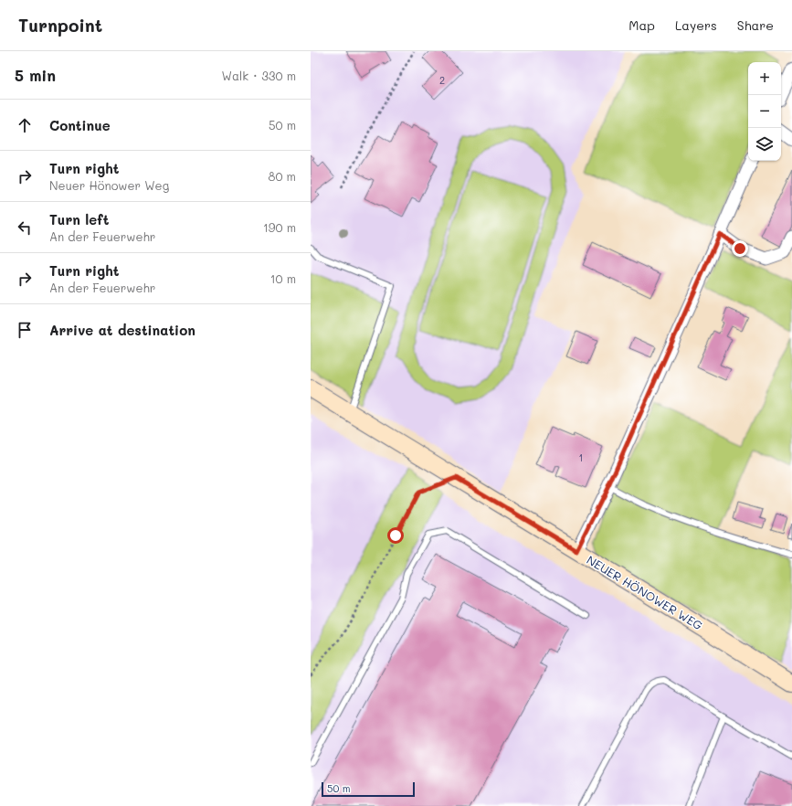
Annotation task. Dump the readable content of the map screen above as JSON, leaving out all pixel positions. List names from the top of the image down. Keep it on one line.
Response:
{"streets":{"main road":["NEUER HÖNOWER WEG"]},"house_numbers":["2","1"],"scale_bar":"50 m","page":{"header":"Turnpoint","nav":["Map","Layers","Share"],"heading":["5 min","Walk · 330 m"],"map_buttons":["+","−"],"list":[["Continue","50 m"],["Turn right","Neuer Hönower Weg","80 m"],["Turn left","An der Feuerwehr","190 m"],["Turn right","An der Feuerwehr","10 m"],"Arrive at destination"],"scale":"50 m"}}
